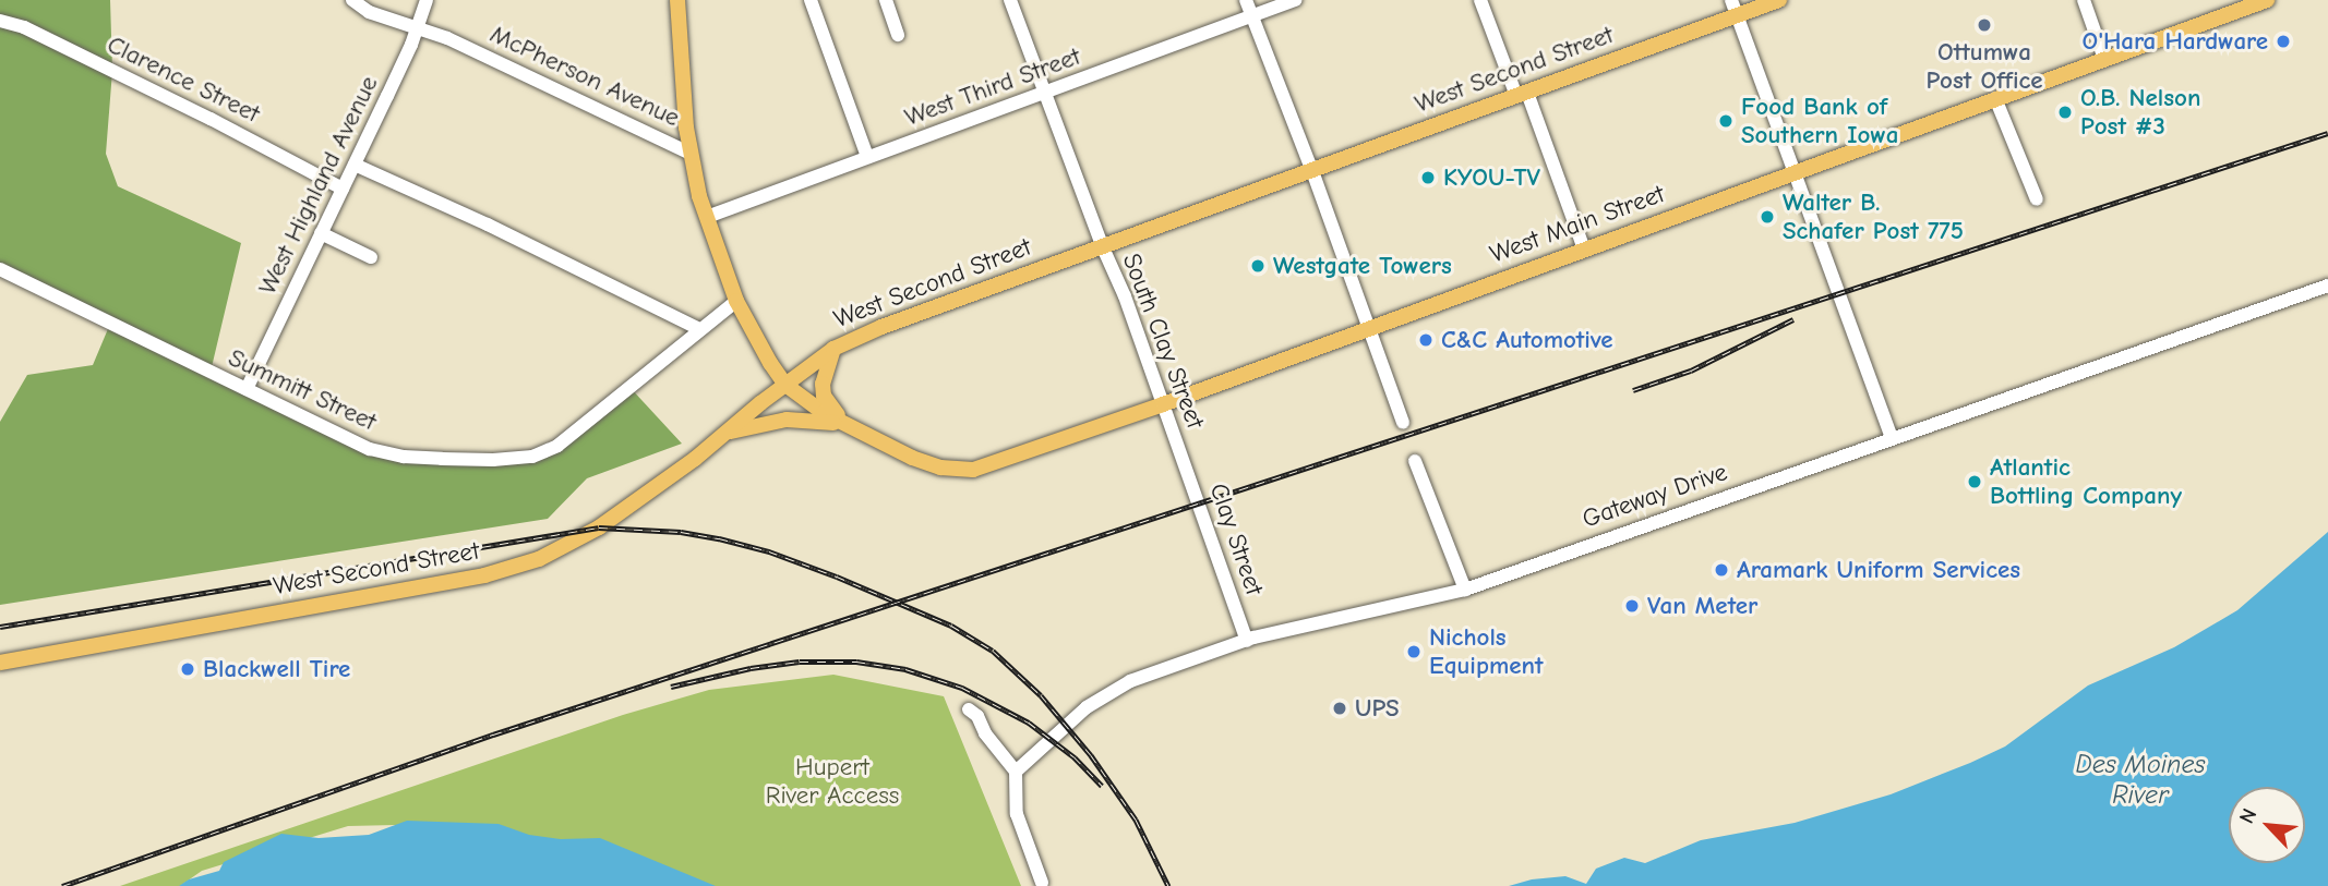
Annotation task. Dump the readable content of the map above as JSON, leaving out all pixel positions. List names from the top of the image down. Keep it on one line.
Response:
{"streets":{"main road":["West Second Street","McPherson Avenue","West Main Street"],"street":["Clarence Street","West Third Street","West Highland Avenue","South Clay Street","Summitt Street","Gateway Drive","Clay Street"]},"crossings":[["West Second Street","McPherson Avenue"],["West Second Street","West Main Street"],["West Second Street","South Clay Street"],["McPherson Avenue","West Third Street"],["McPherson Avenue","West Highland Avenue"],["McPherson Avenue","West Main Street"],["McPherson Avenue","Summitt Street"],["Clarence Street","West Highland Avenue"],["West Third Street","South Clay Street"],["West Highland Avenue","Summitt Street"],["West Main Street","South Clay Street"],["South Clay Street","Clay Street"],["Gateway Drive","Clay Street"]],"water":["Des Moines River"],"parks":["Hupert River Access"],"places":["Ottumwa Post Office","O'Hara Hardware","O.B. Nelson Post #3","Food Bank of Southern Iowa","KYOU-TV","Walter B. Schafer Post 775","Westgate Towers","C&C Automotive","Atlantic Bottling Company","Aramark Uniform Services","Van Meter","Nichols Equipment","Blackwell Tire","UPS"],"north":"top left"}
